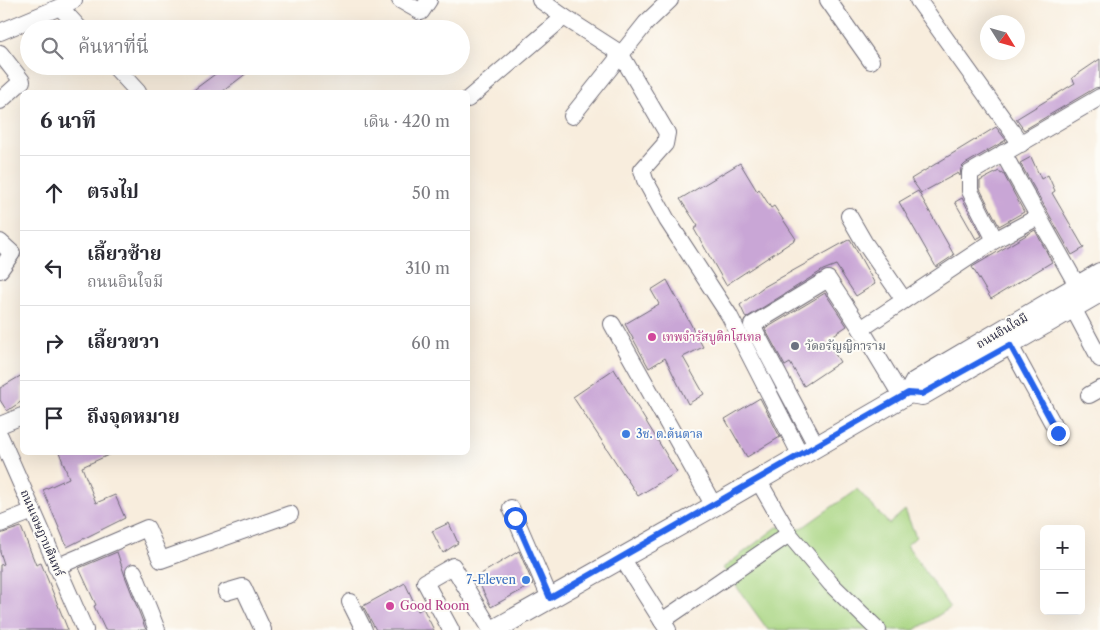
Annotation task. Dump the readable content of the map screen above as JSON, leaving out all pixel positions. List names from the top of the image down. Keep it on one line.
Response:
{"streets":{"main road":["ถนนอินใจมี"],"street":["ถนนเจษฎาบดินทร์"]},"places":["เทพจำรัสบูติกโฮเทล","วัดอรัญญิการาม","3ช. ต.ต้นตาล","7-Eleven","Good Room"],"north":"bottom right","page":{"search":"ค้นหาที่นี่","heading":["6 นาที","เดิน · 420 m"],"list":[["ตรงไป","50 m"],["เลี้ยวซ้าย","ถนนอินใจมี","310 m"],["เลี้ยวขวา","60 m"],"ถึงจุดหมาย"],"map_buttons":["+","−"]}}
